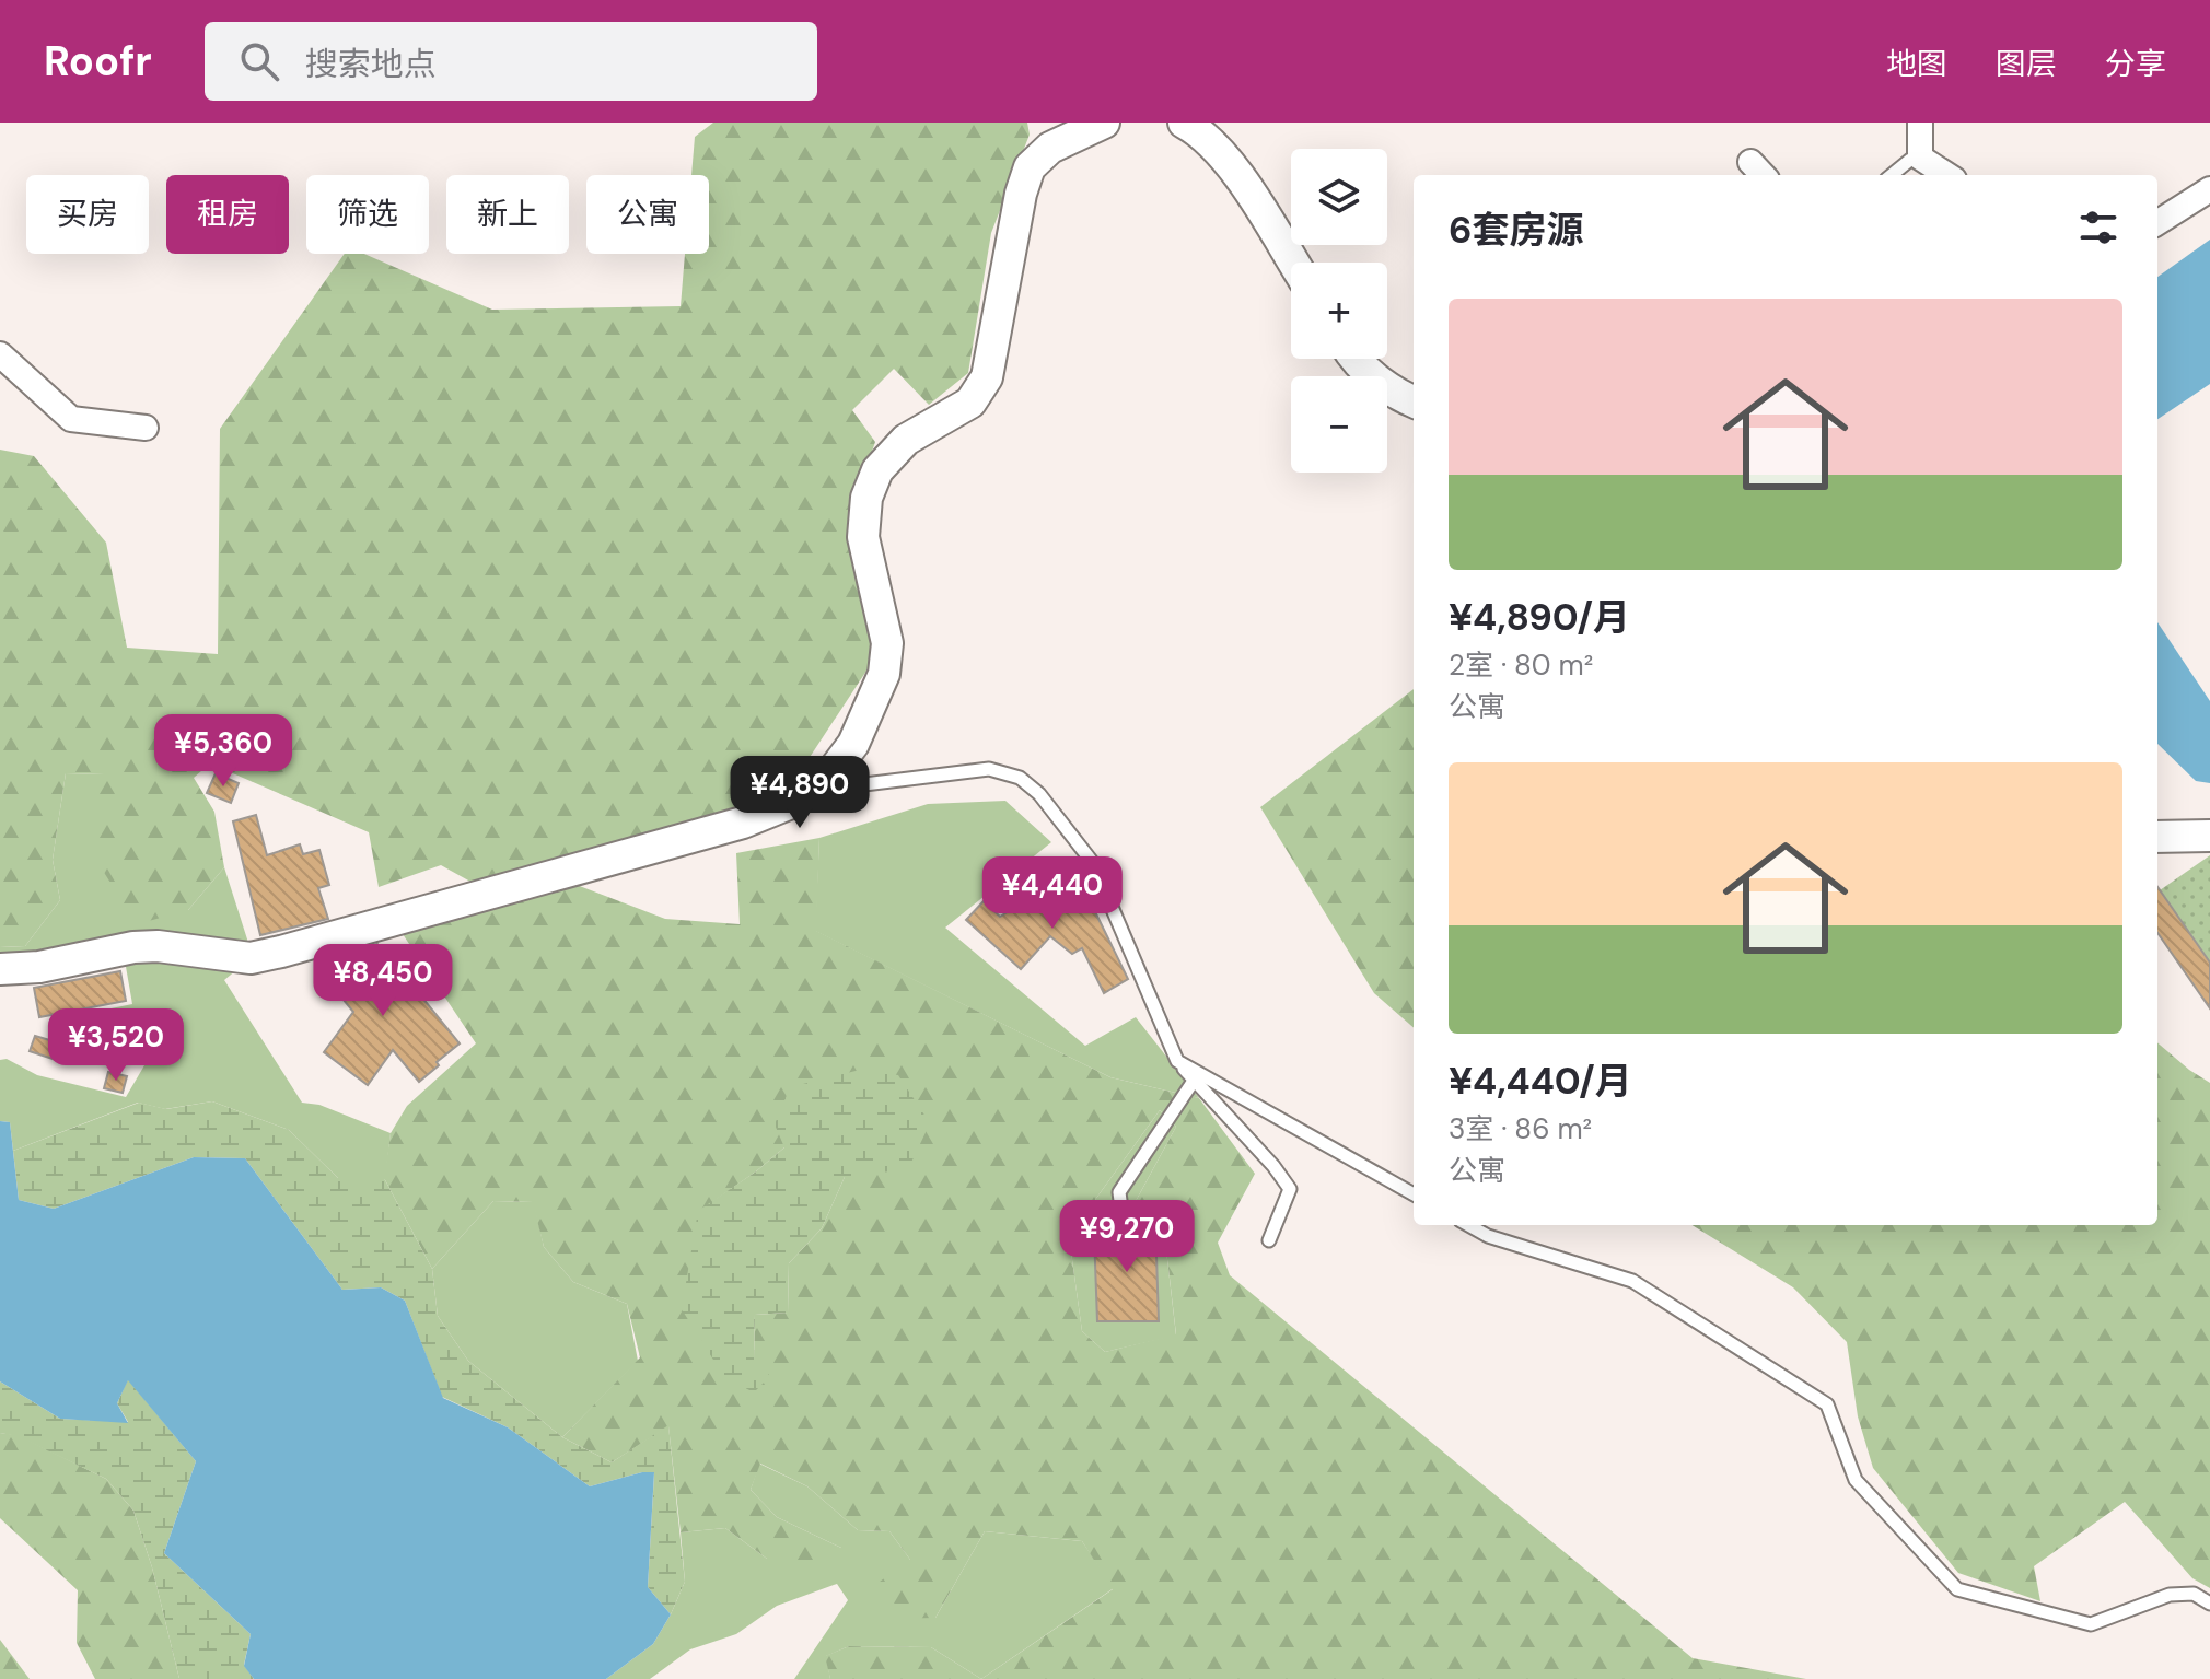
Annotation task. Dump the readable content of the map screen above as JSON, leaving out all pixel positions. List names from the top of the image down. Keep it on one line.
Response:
{"page":{"header":"Roofr","search":"搜索地点","nav":["地图","图层","分享"],"map_buttons":["+","−"],"chip":["买房","租房","筛选","新上","公寓"],"heading":"6套房源","list":[{"name":"¥4,890/月","note":"2室 · 80 m² · 公寓"},{"name":"¥4,440/月","note":"3室 · 86 m² · 公寓"}],"price":["¥5,360","¥4,890","¥4,440","¥8,450","¥3,520","¥9,270"]}}
